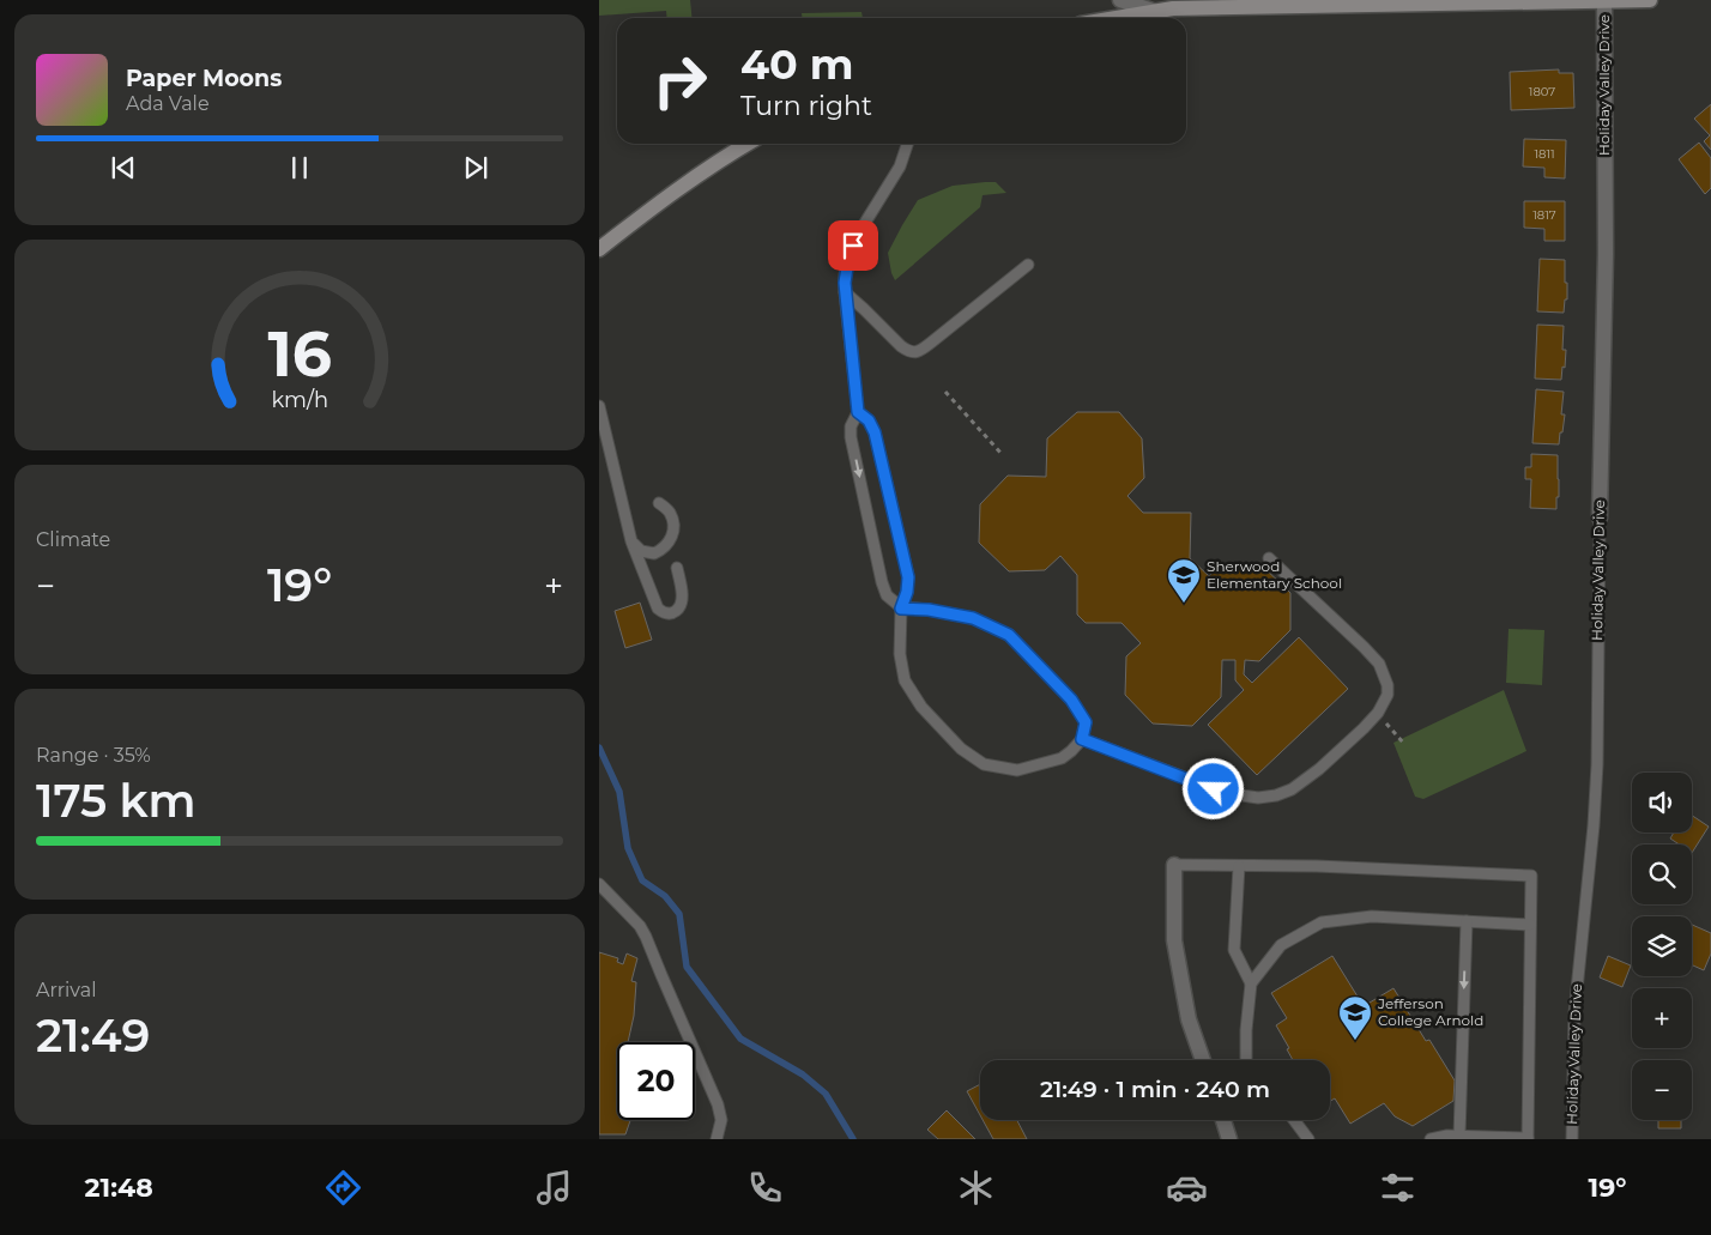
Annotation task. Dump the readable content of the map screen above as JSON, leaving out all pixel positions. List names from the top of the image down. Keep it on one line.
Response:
{"streets":{"street":["Holiday Valley Drive"]},"places":{"school or university":["Sherwood Elementary School","Jefferson College Arnold"]},"house_numbers":["1807","1811","1817"],"page":{"turn":["40 m","Turn right"],"song":["Paper Moons","Ada Vale"],"tile":["Climate",["Range · 35%","175 km"],["Arrival","21:49"]],"heat":["−","19°","+"],"map_buttons":["+","−"],"limit":"20","trip":"21:49 · 1 min · 240 m","tabs":["21:48","19°"],"gauge":["16","km/h"]}}
